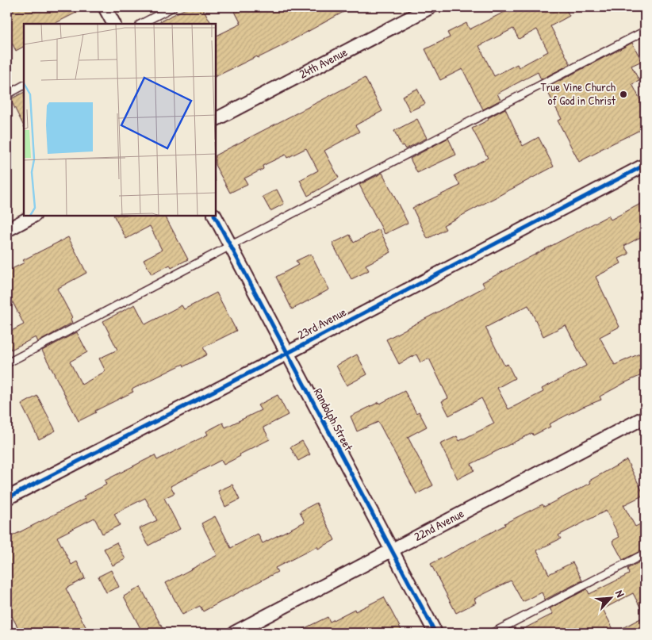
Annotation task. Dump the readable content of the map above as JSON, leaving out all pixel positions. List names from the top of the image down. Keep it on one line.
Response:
{"streets":{"street":["24th Avenue","23rd Avenue","Randolph Street","22nd Avenue"]},"crossings":[["23rd Avenue","Randolph Street"],["Randolph Street","22nd Avenue"]],"places":["True Vine Church of God in Christ"],"north":"top right"}
